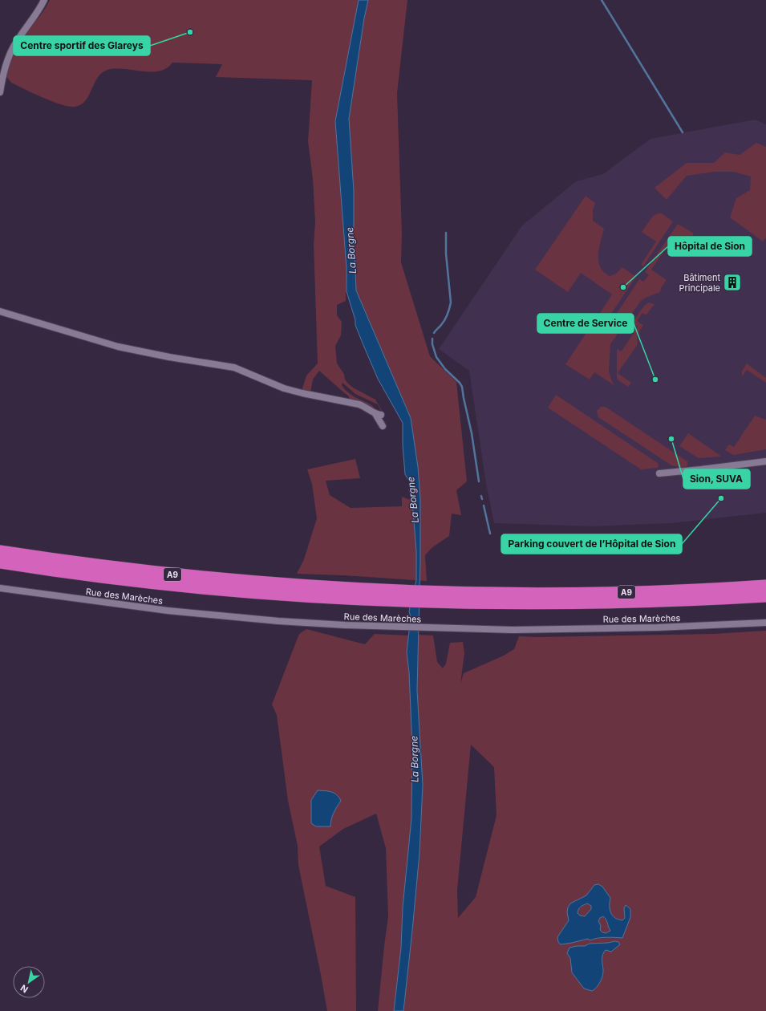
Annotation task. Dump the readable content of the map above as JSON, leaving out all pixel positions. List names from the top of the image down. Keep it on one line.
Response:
{"streets":{"highway":["A9"],"street":["Rue des Marèches"]},"water":["La Borgne"],"places":{"other":["Centre sportif des Glareys","Hôpital de Sion","Centre de Service","Sion, SUVA","Parking couvert de l’Hôpital de Sion"],"building":["Bâtiment Principale"]},"north":"bottom left"}
